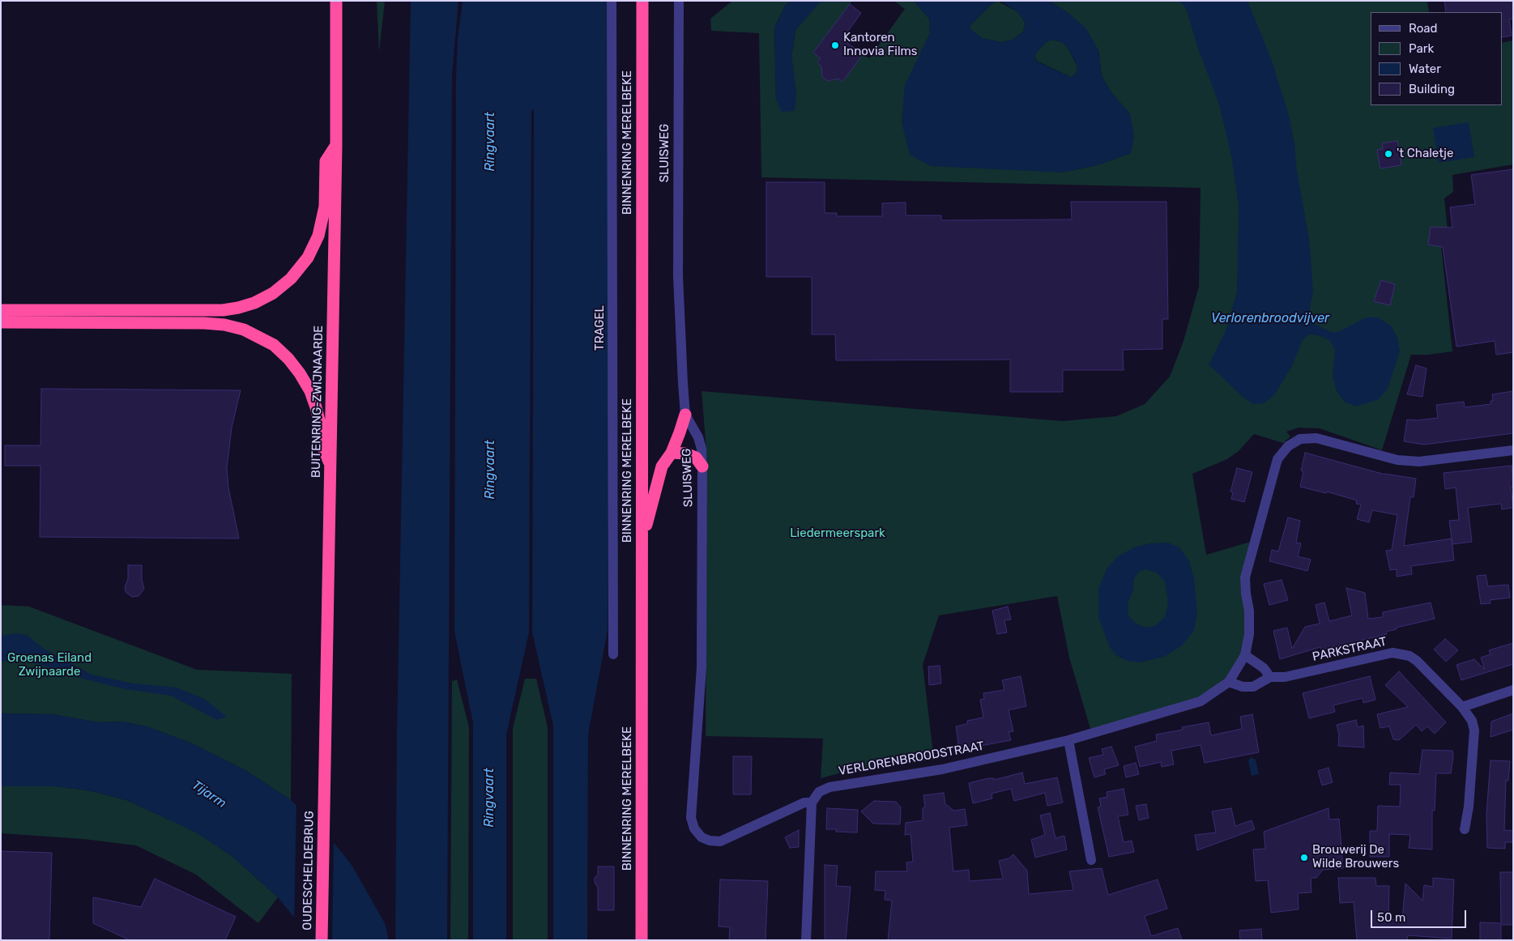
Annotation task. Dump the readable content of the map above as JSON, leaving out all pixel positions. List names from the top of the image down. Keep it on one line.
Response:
{"streets":{"highway":["BINNENRING MERELBEKE","BUITENRING-ZWIJNAARDE","OUDESCHELDEBRUG"],"street":["SLUISWEG","TRAGEL","PARKSTRAAT","VERLORENBROODSTRAAT"]},"crossings":[["SLUISWEG","VERLORENBROODSTRAAT"],["BUITENRING-ZWIJNAARDE","OUDESCHELDEBRUG"],["PARKSTRAAT","VERLORENBROODSTRAAT"]],"water":["Ringvaart","Verlorenbroodvijver","Tijarm"],"parks":["Liedermeerspark","Groenas Eiland Zwijnaarde"],"places":["Kantoren Innovia Films","'t Chaletje","Brouwerij De Wilde Brouwers"],"legend":["Road","Park","Water","Building"],"scale_bar":"50 m"}
